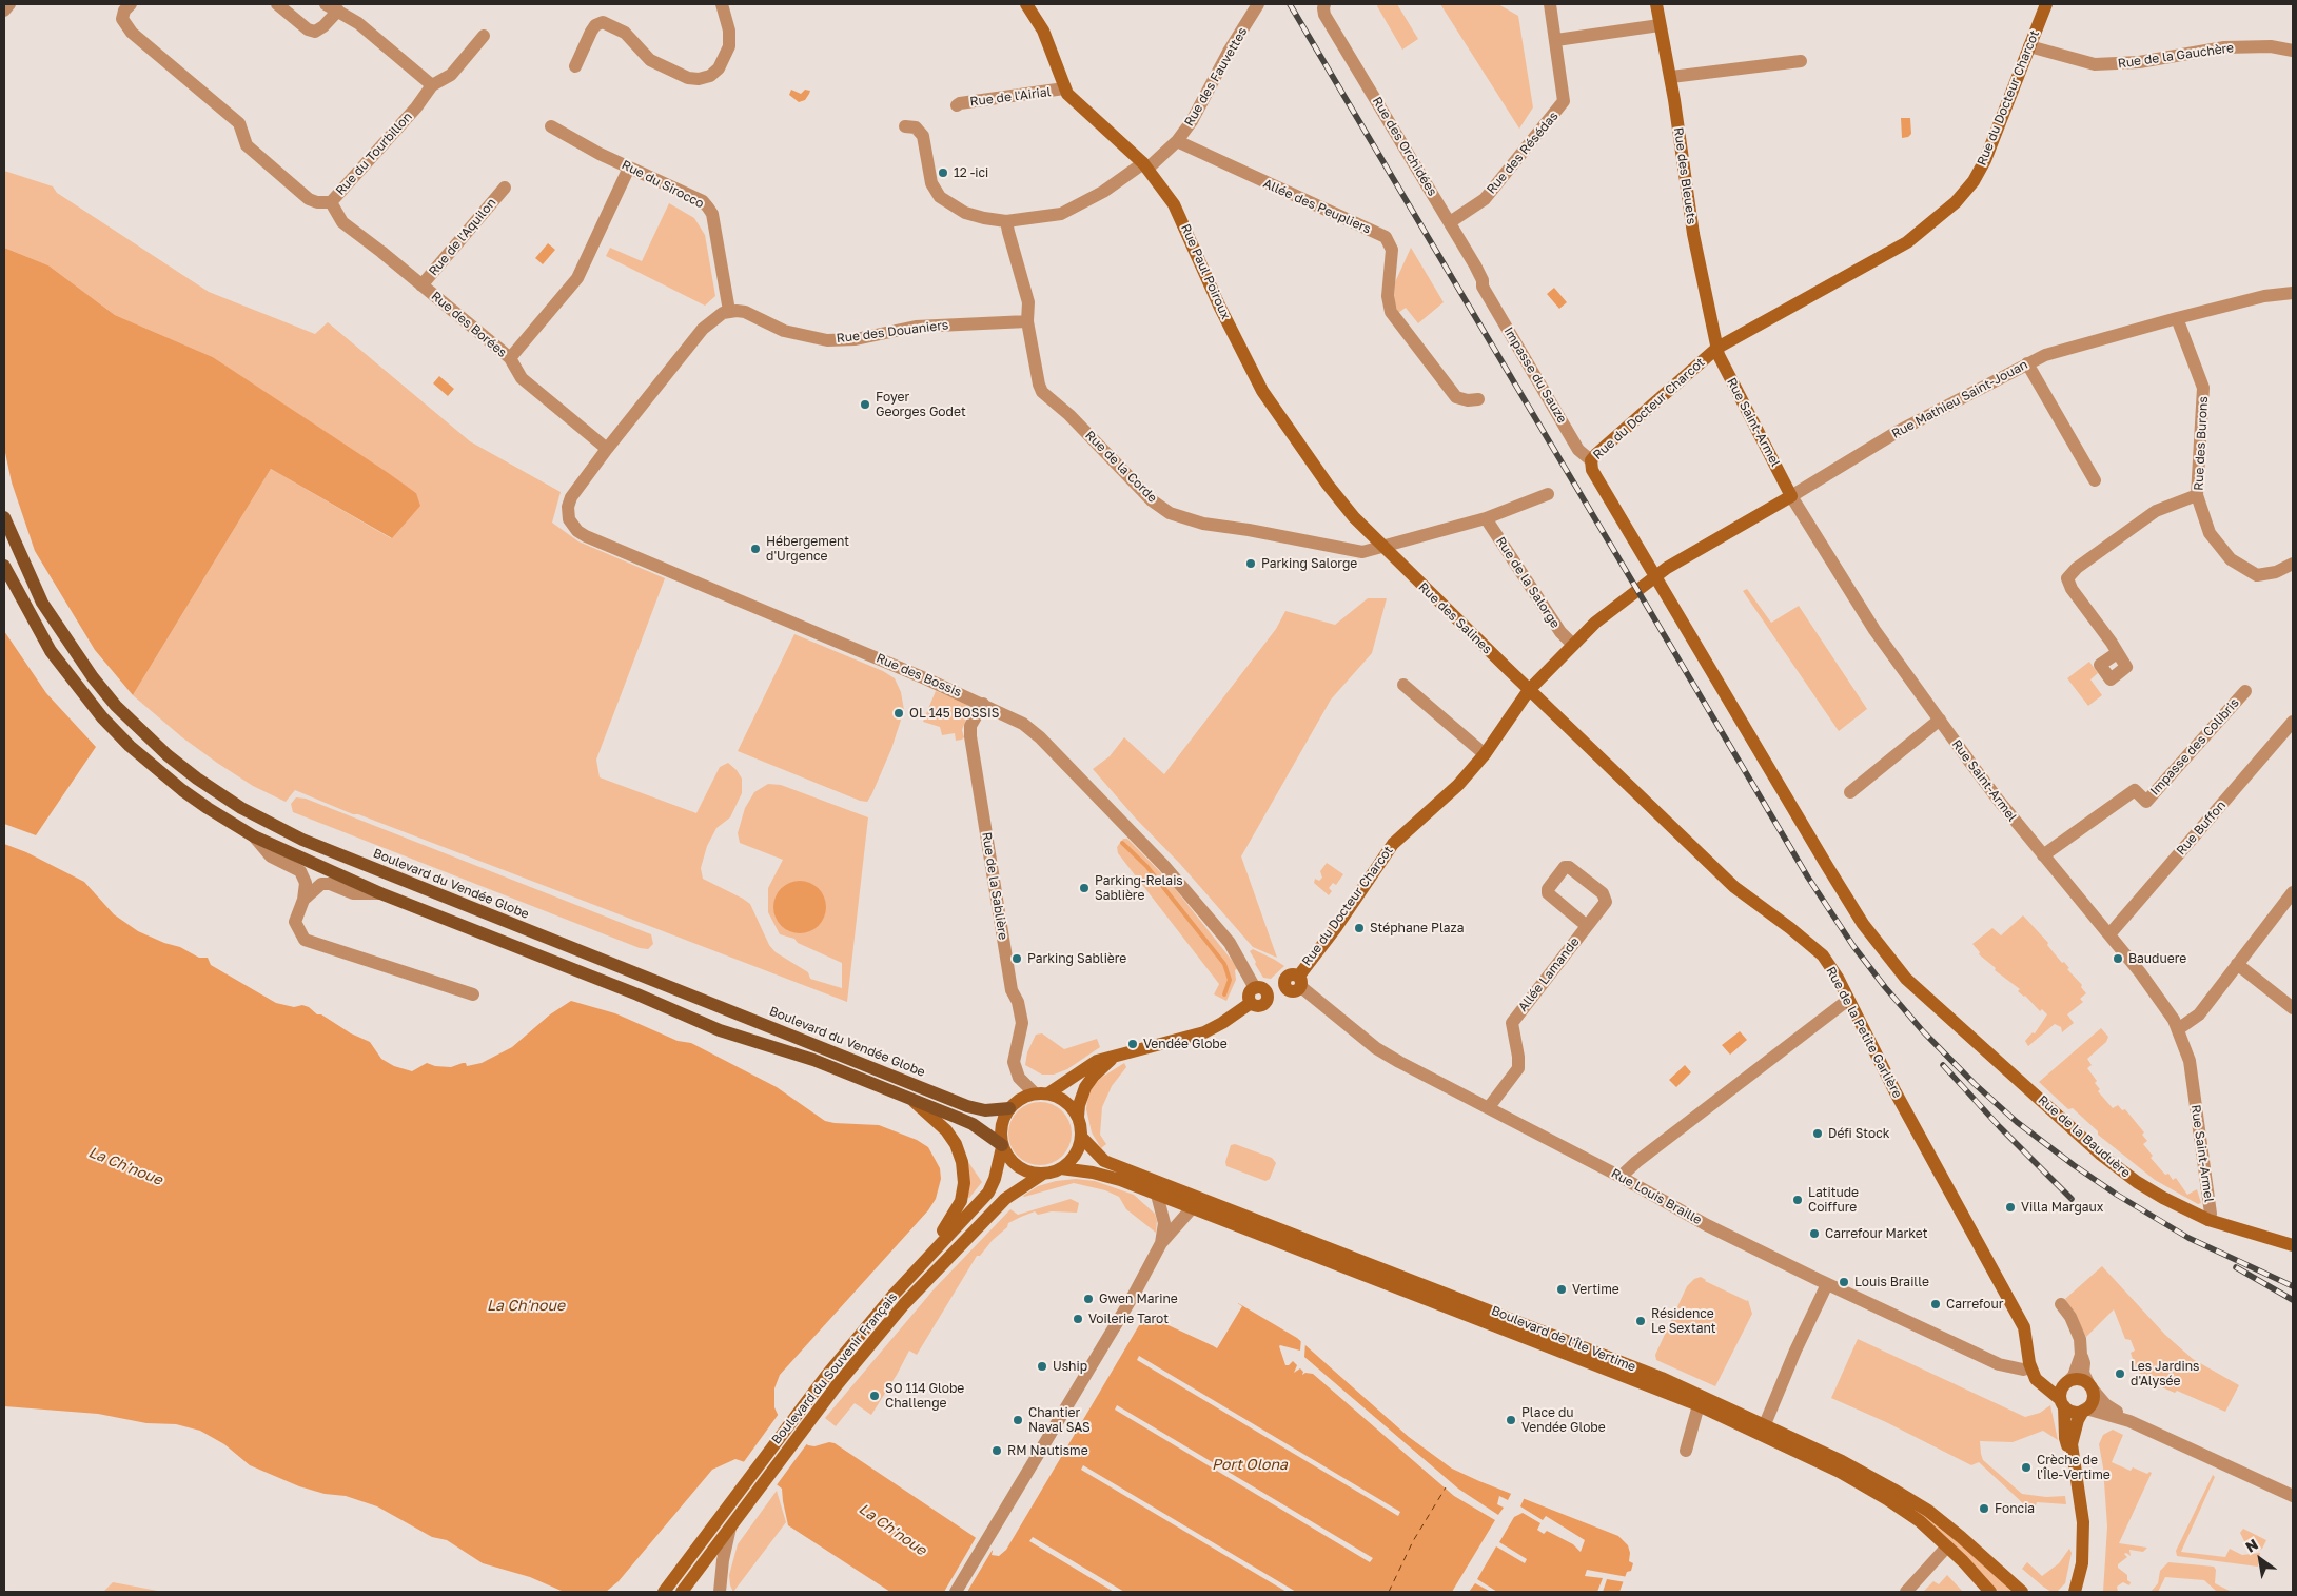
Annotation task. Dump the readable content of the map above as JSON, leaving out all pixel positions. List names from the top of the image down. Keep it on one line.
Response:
{"streets":{"main road":["Boulevard du Vendée Globe"],"street":["Rue de la Gauchère","Rue des Fauvettes","Rue de l'Airial","Rue du Docteur Charcot","Rue des Orchidées","Rue des Résédas","Rue du Tourbillon","Rue des Bleuets","Rue du Sirocco","Allée des Peupliers","Rue de l'Aquilon","Rue Paul Poiroux","Rue des Borées","Rue des Douaniers","Impasse du Sauze","Rue Mathieu Saint-Jouan","Rue Saint-Armel","Rue des Burons","Rue de la Corde","Rue de la Salorge","Rue des Salines","Rue des Bossis","Impasse des Colibris","Rue Buffon","Rue de la Sablière","Allée Lamande","Rue de la Petite Garlière","Rue de la Bauduère","Rue Louis Braille","Boulevard de l'Île Vertime","Boulevard du Souvenir Français"]},"crossings":[["Rue de la Gauchère","Rue du Docteur Charcot"],["Rue des Fauvettes","Allée des Peupliers"],["Rue des Fauvettes","Rue Paul Poiroux"],["Rue des Fauvettes","Rue de la Corde"],["Rue de l'Airial","Rue Paul Poiroux"],["Rue du Docteur Charcot","Rue des Bleuets"],["Rue du Docteur Charcot","Impasse du Sauze"],["Rue du Docteur Charcot","Rue Mathieu Saint-Jouan"],["Rue du Docteur Charcot","Rue Saint-Armel"],["Rue du Docteur Charcot","Rue de la Salorge"],["Rue du Docteur Charcot","Rue des Salines"],["Rue du Docteur Charcot","Rue des Bossis"],["Rue du Docteur Charcot","Rue de la Petite Garlière"],["Rue du Docteur Charcot","Rue de la Bauduère"],["Rue du Docteur Charcot","Rue Louis Braille"],["Rue des Orchidées","Rue des Résédas"],["Rue des Orchidées","Impasse du Sauze"],["Rue du Tourbillon","Rue des Borées"],["Rue des Bleuets","Rue Saint-Armel"],["Rue du Sirocco","Rue des Douaniers"],["Rue de l'Aquilon","Rue des Borées"],["Rue Paul Poiroux","Rue de la Corde"],["Rue Paul Poiroux","Rue des Salines"],["Rue des Borées","Rue des Bossis"],["Rue des Douaniers","Rue de la Corde"],["Rue Mathieu Saint-Jouan","Rue Saint-Armel"],["Rue Mathieu Saint-Jouan","Rue des Burons"],["Rue Mathieu Saint-Jouan","Rue de la Bauduère"],["Rue Saint-Armel","Impasse des Colibris"],["Rue Saint-Armel","Rue Buffon"],["Rue Saint-Armel","Rue de la Bauduère"],["Rue de la Corde","Rue des Salines"],["Rue des Salines","Rue de la Petite Garlière"],["Rue des Bossis","Rue de la Sablière"],["Boulevard du Vendée Globe","Rue de la Sablière"],["Boulevard du Vendée Globe","Boulevard de l'Île Vertime"],["Boulevard du Vendée Globe","Boulevard du Souvenir Français"],["Rue de la Sablière","Boulevard de l'Île Vertime"],["Rue de la Sablière","Boulevard du Souvenir Français"],["Allée Lamande","Rue Louis Braille"],["Rue de la Petite Garlière","Rue Louis Braille"],["Boulevard de l'Île Vertime","Boulevard du Souvenir Français"]],"water":["La Ch'noue","Port Olona"],"places":["12 -ici","Foyer Georges Godet","Hébergement d'Urgence","Parking Salorge","OL 145 BOSSIS","Parking-Relais Sablière","Stéphane Plaza","Parking Sablière","Bauduere","Vendée Globe","Défi Stock","Latitude Coiffure","Villa Margaux","Carrefour Market","Louis Braille","Vertime","Gwen Marine","Carrefour","Voilerie Tarot","Résidence Le Sextant","Uship","Les Jardins d'Alysée","SO 114 Globe Challenge","Chantier Naval SAS","Place du Vendée Globe","RM Nautisme","Crèche de l'Île-Vertime","Foncia"],"north":"top left"}
